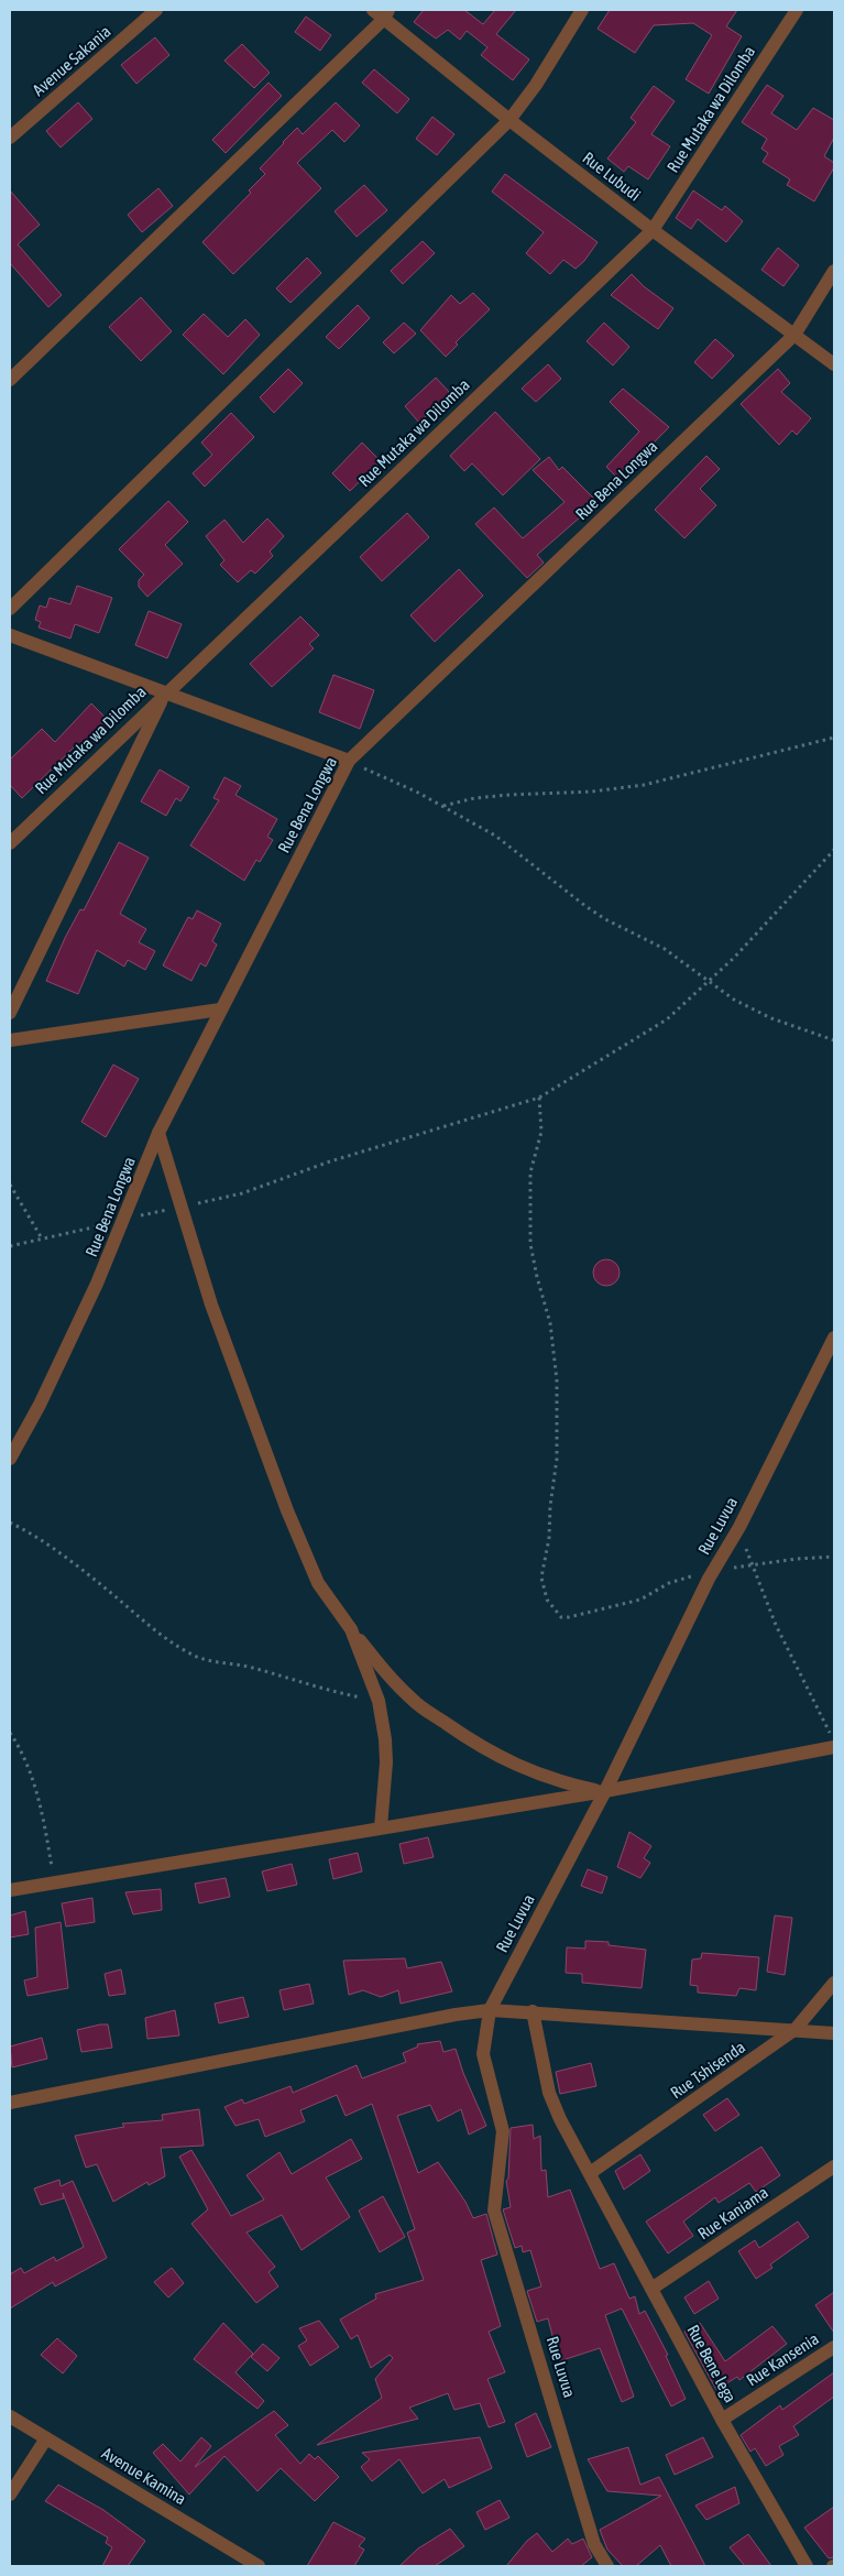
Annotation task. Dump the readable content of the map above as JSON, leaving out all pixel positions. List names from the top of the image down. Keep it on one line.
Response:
{"streets":{"street":["Avenue Sakania","Rue Mutaka wa Dilomba","Rue Lubudi","Rue Bena Longwa","Rue Luvua","Rue Tshisenda","Rue Kaniama","Rue Kansenia","Rue Bene lega","Avenue Kamina"]},"crossings":[["Rue Mutaka wa Dilomba","Rue Lubudi"],["Rue Lubudi","Rue Bena Longwa"],["Rue Tshisenda","Rue Bene lega"],["Rue Kaniama","Rue Bene lega"],["Rue Kansenia","Rue Bene lega"]]}
